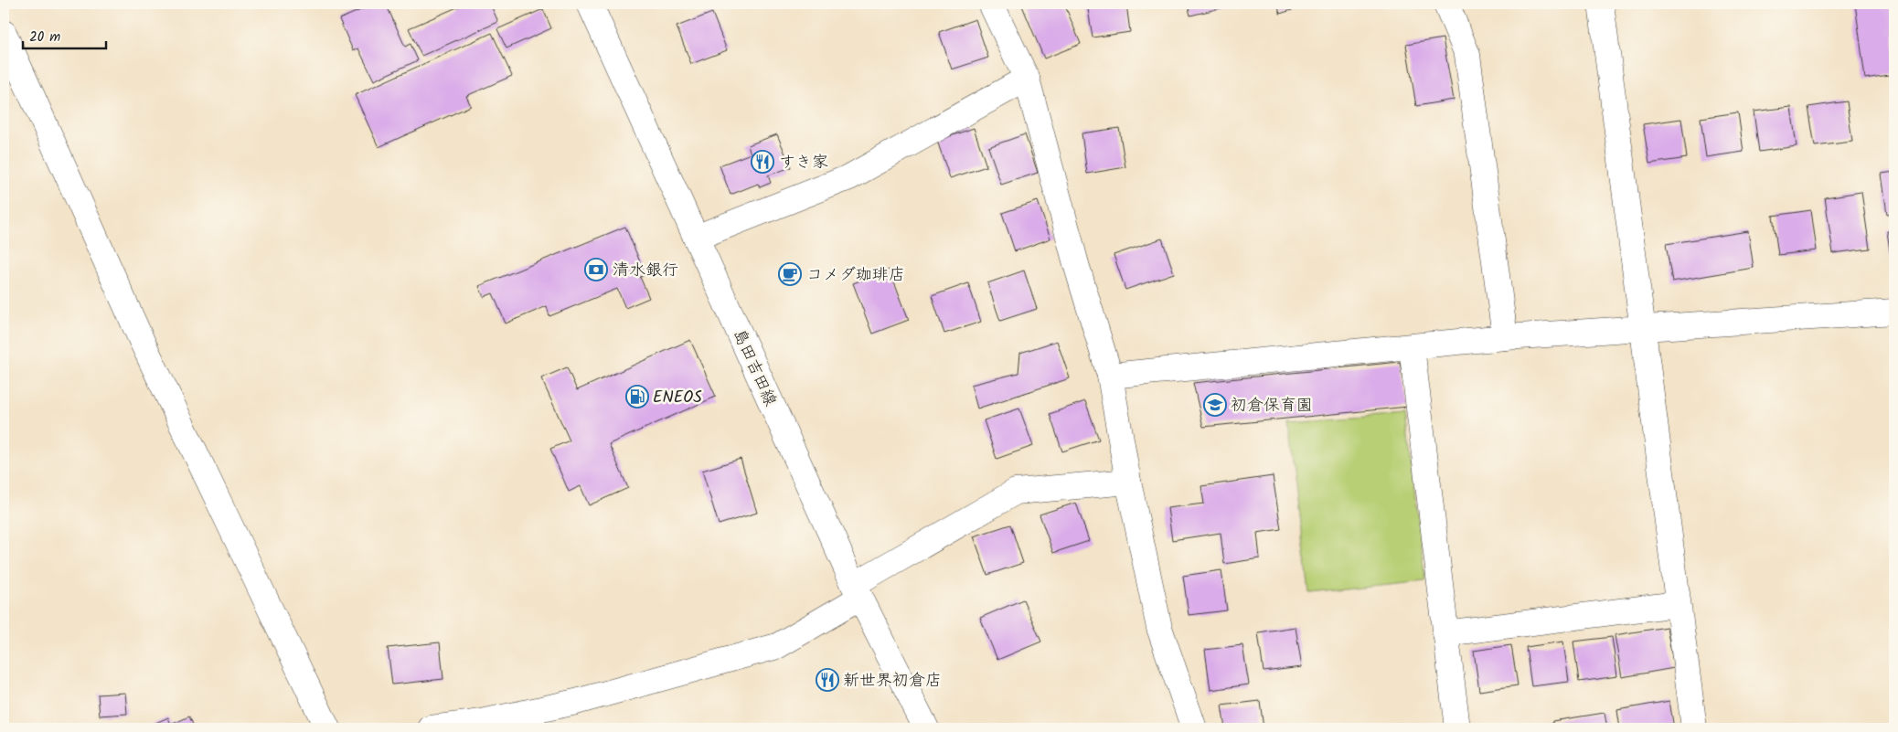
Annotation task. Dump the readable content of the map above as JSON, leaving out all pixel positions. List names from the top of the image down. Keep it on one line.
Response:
{"streets":{"street":["島田吉田線"]},"places":{"restaurant":["すき家","新世界初倉店"],"bank":["清水銀行"],"cafe":["コメダ珈琲店"],"fuel station":["ENEOS"],"school or university":["初倉保育園"]},"scale_bar":"20 m"}
